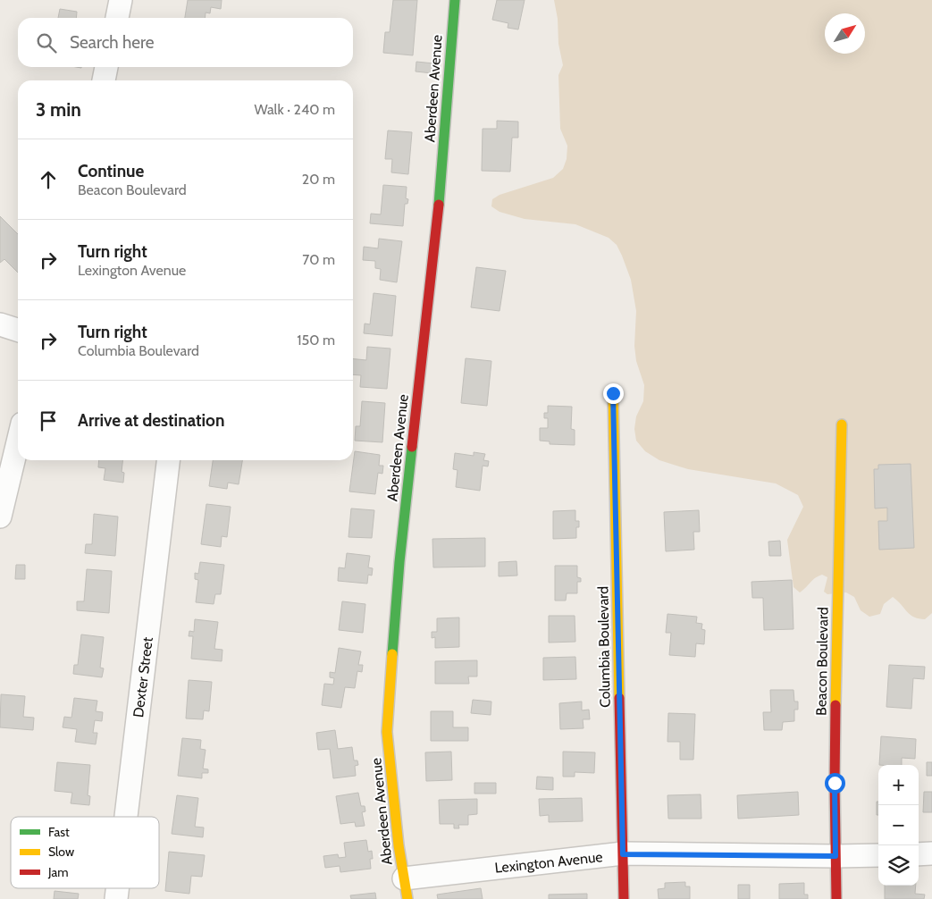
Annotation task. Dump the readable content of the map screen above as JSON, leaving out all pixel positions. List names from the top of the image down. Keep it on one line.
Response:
{"streets":{"street":["Aberdeen Avenue","Columbia Boulevard","Beacon Boulevard","Dexter Street","Lexington Avenue"]},"crossings":[["Aberdeen Avenue","Lexington Avenue"],["Columbia Boulevard","Lexington Avenue"],["Beacon Boulevard","Lexington Avenue"]],"legend":["Fast","Slow","Jam"],"north":"top right","page":{"search":"Search here","heading":["3 min","Walk · 240 m"],"list":[["Continue","Beacon Boulevard","20 m"],["Turn right","Lexington Avenue","70 m"],["Turn right","Columbia Boulevard","150 m"],"Arrive at destination"],"map_buttons":["+","−"]}}
